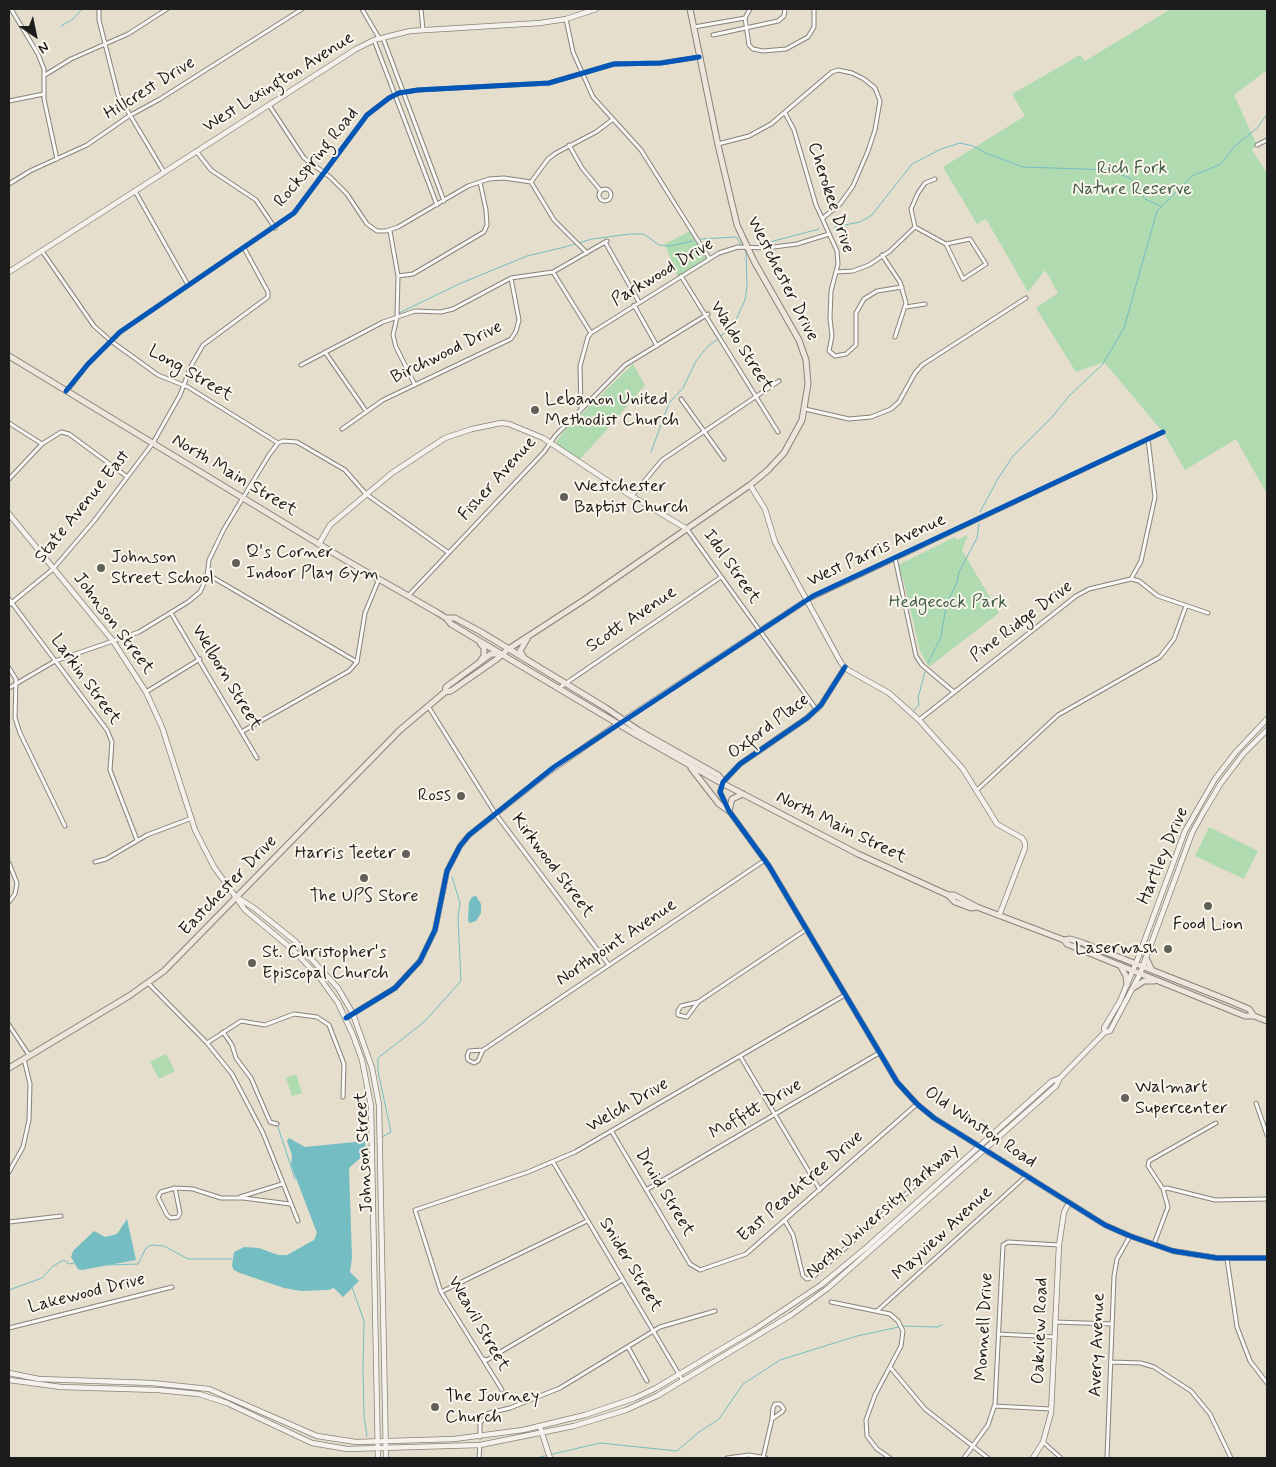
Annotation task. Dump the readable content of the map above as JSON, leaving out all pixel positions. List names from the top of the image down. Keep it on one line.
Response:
{"streets":{"main road":["Westchester Drive","North Main Street","Eastchester Drive"],"street":["West Lexington Avenue","Hillcrest Drive","Rockspring Road","Cherokee Drive","Parkwood Drive","Waldo Street","Birchwood Drive","Long Street","Fisher Avenue","State Avenue East","West Parris Avenue","Idol Street","Scott Avenue","Pine Ridge Drive","Johnson Street","Welborn Street","Larkin Street","Oxford Place","Hartley Drive","Kirkwood Street","Northpoint Avenue","Welch Drive","Moffitt Drive","Old Winston Road","East Peachtree Drive","Druid Street","North University Parkway","Mayview Avenue","Snider Street","Lakewood Drive","Weavil Street","Monnell Drive","Oakview Road","Avery Avenue"]},"crossings":[["West Lexington Avenue","Long Street"],["Rockspring Road","Westchester Drive"],["Rockspring Road","Long Street"],["Rockspring Road","North Main Street"],["Rockspring Road","State Avenue East"],["Cherokee Drive","Parkwood Drive"],["Parkwood Drive","Westchester Drive"],["Parkwood Drive","Waldo Street"],["Westchester Drive","North Main Street"],["Westchester Drive","Idol Street"],["Westchester Drive","Eastchester Drive"],["Waldo Street","Fisher Avenue"],["Long Street","State Avenue East"],["North Main Street","Fisher Avenue"],["North Main Street","State Avenue East"],["North Main Street","West Parris Avenue"],["North Main Street","Idol Street"],["North Main Street","Scott Avenue"],["North Main Street","Oxford Place"],["North Main Street","Hartley Drive"],["North Main Street","Eastchester Drive"],["North Main Street","Old Winston Road"],["Fisher Avenue","Idol Street"],["State Avenue East","Johnson Street"],["State Avenue East","Larkin Street"],["West Parris Avenue","Idol Street"],["West Parris Avenue","Johnson Street"],["West Parris Avenue","Kirkwood Street"],["Idol Street","Scott Avenue"],["Idol Street","Oxford Place"],["Johnson Street","Eastchester Drive"],["Johnson Street","North University Parkway"],["Oxford Place","Old Winston Road"],["Kirkwood Street","Eastchester Drive"],["Kirkwood Street","Northpoint Avenue"],["Northpoint Avenue","Old Winston Road"],["Welch Drive","Old Winston Road"],["Welch Drive","Druid Street"],["Welch Drive","Snider Street"],["Welch Drive","Weavil Street"],["Moffitt Drive","Old Winston Road"],["Moffitt Drive","Druid Street"],["Old Winston Road","East Peachtree Drive"],["Old Winston Road","North University Parkway"],["Old Winston Road","Mayview Avenue"],["Old Winston Road","Oakview Road"],["Old Winston Road","Avery Avenue"],["East Peachtree Drive","Druid Street"],["North University Parkway","Snider Street"],["Monnell Drive","Oakview Road"]],"parks":["Rich Fork Nature Reserve","Hedgecock Park"],"places":["Lebanon United Methodist Church","Westchester Baptist Church","Q's Corner Indoor Play Gym","Johnson Street School","Ross","Harris Teeter","The UPS Store","Food Lion","Laserwash","St. Christopher's Episcopal Church","Walmart Supercenter","The Journey Church"],"north":"bottom right"}
